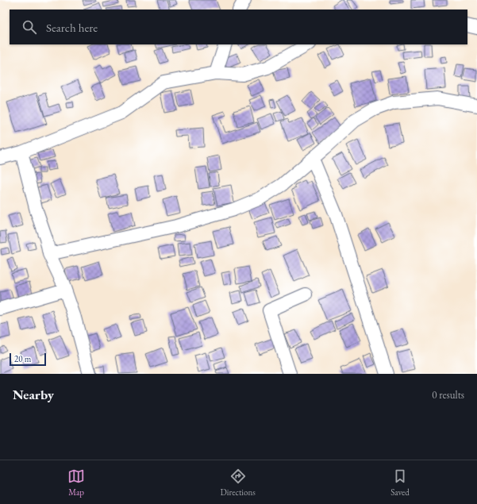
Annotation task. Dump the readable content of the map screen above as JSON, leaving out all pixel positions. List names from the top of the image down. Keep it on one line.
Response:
{"scale_bar":"20 m","page":{"search":"Search here","scale":"20 m","heading":["Nearby","0 results"],"nav":["Map","Directions","Saved"]}}
